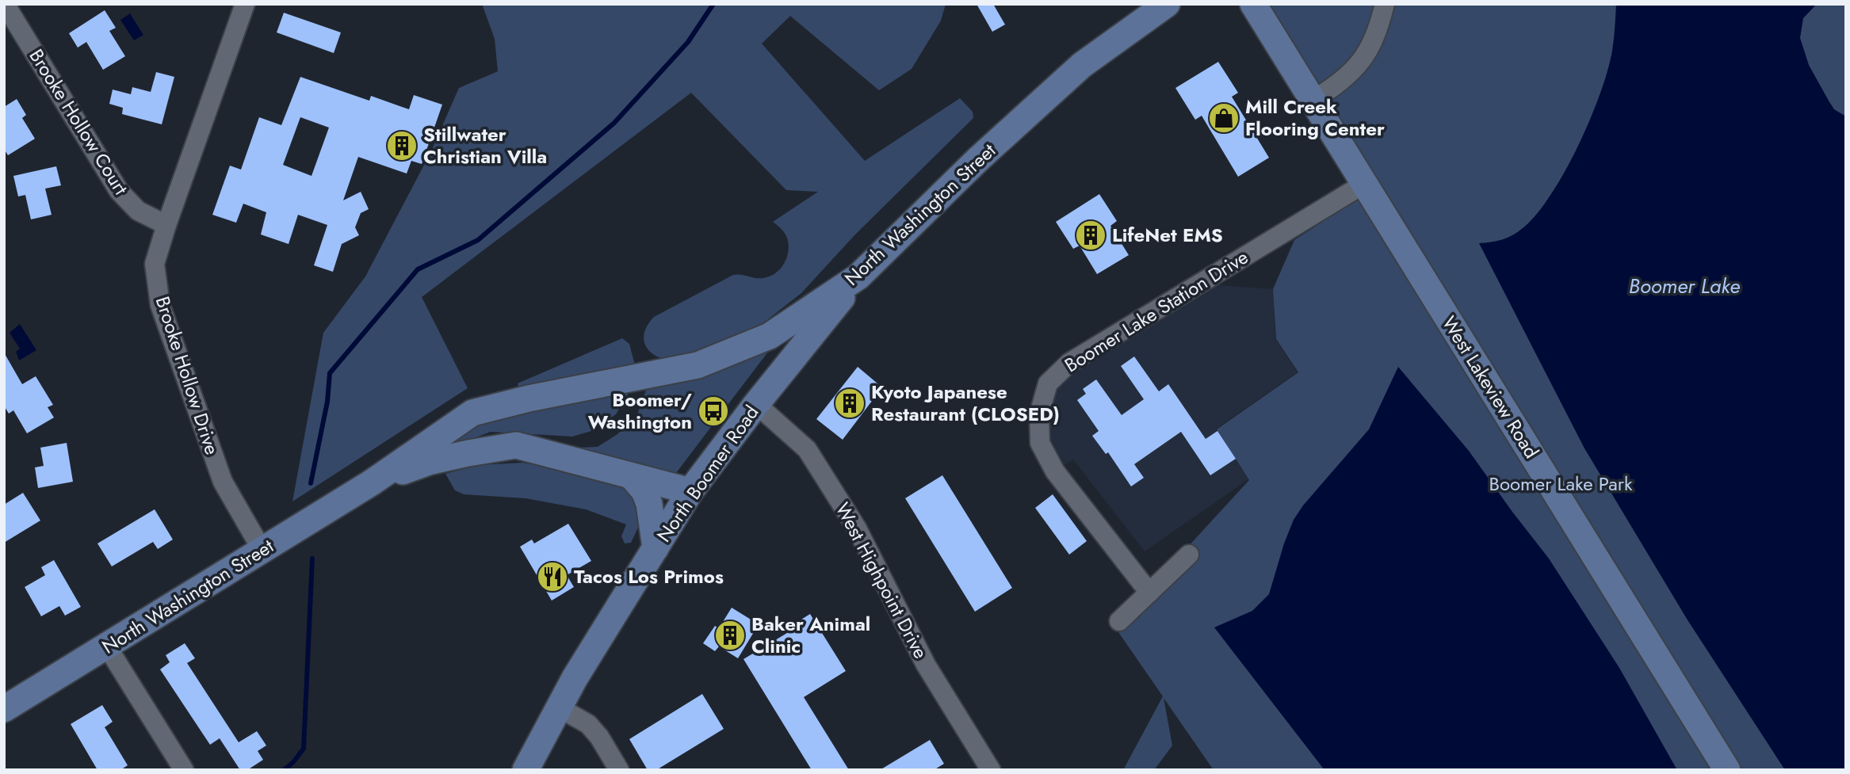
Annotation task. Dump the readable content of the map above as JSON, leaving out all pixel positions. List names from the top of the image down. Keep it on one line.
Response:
{"streets":{"main road":["North Washington Street","West Lakeview Road","North Boomer Road"],"street":["Brooke Hollow Court","Boomer Lake Station Drive","Brooke Hollow Drive","West Highpoint Drive"]},"crossings":[["Brooke Hollow Court","Brooke Hollow Drive"],["North Washington Street","Brooke Hollow Drive"],["North Washington Street","North Boomer Road"],["Boomer Lake Station Drive","West Lakeview Road"],["North Boomer Road","West Highpoint Drive"]],"water":["Boomer Lake"],"parks":["Boomer Lake Park"],"places":{"shop":["Mill Creek Flooring Center"],"building":["Stillwater Christian Villa","LifeNet EMS","Kyoto Japanese Restaurant (CLOSED)","Baker Animal Clinic"],"bus stop":["Boomer/ Washington"],"restaurant":["Tacos Los Primos"]}}
